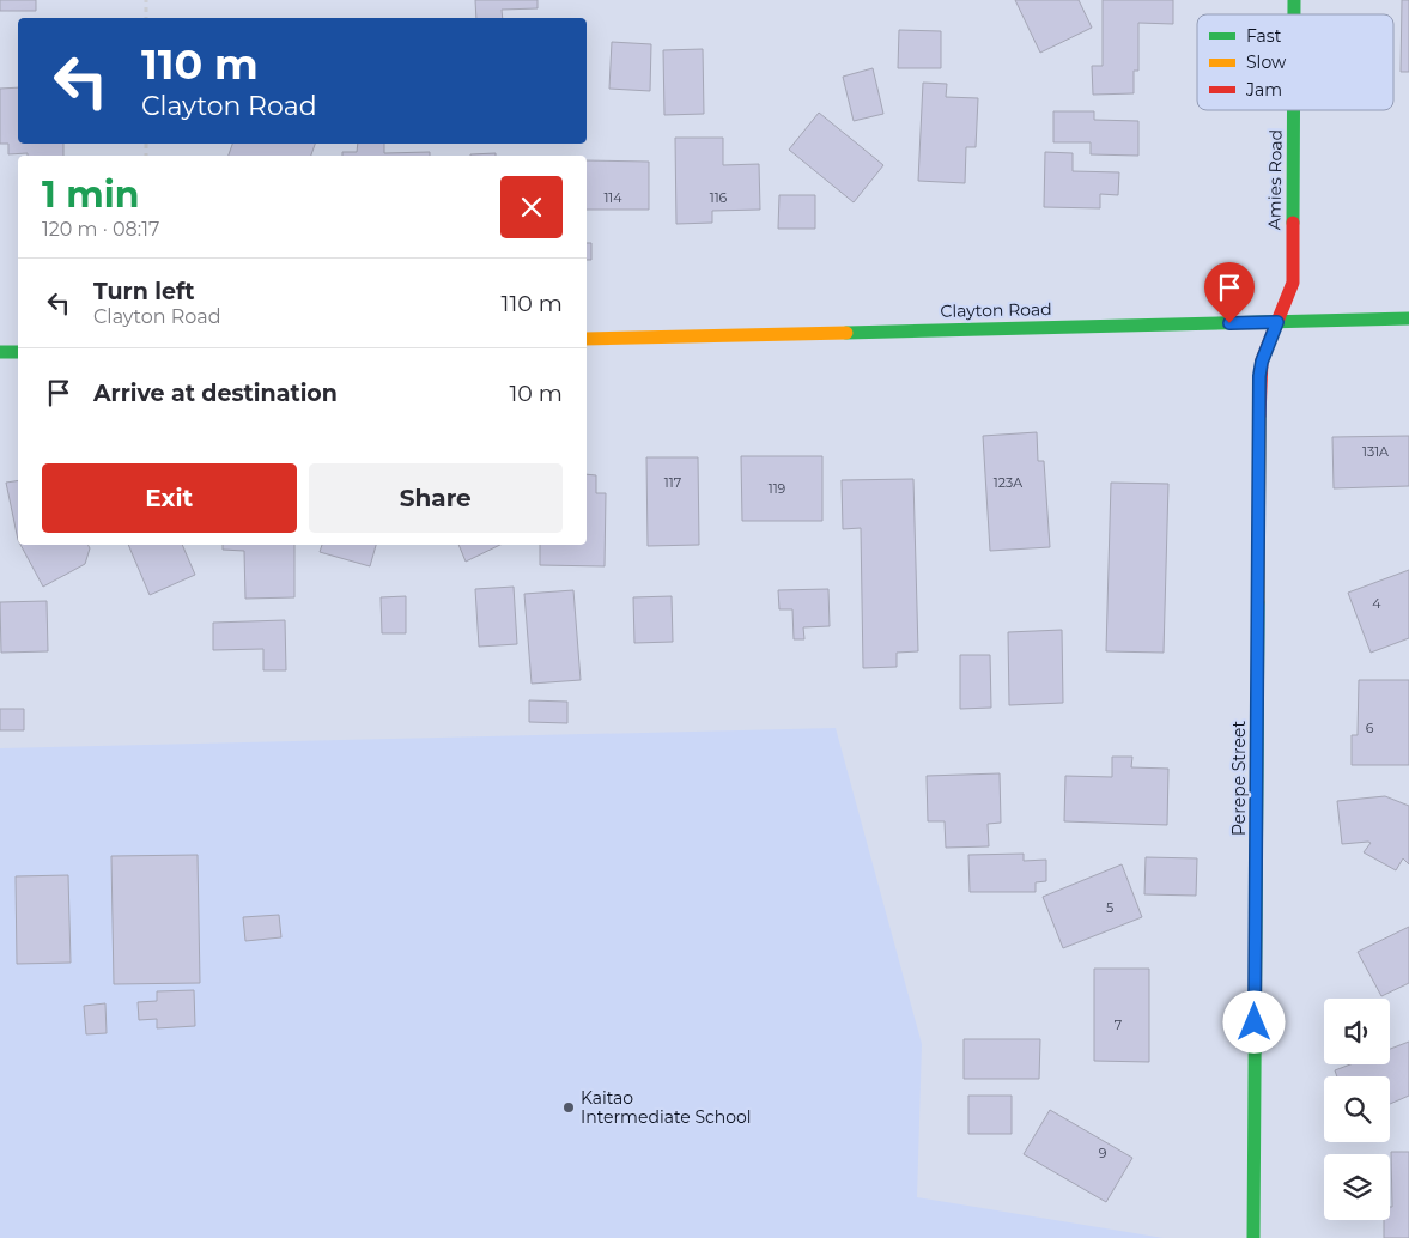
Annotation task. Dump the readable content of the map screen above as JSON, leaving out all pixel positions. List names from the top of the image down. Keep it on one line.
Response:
{"streets":{"street":["Amies Road","Clayton Road","Perepe Street"]},"crossings":[["Amies Road","Clayton Road"],["Amies Road","Perepe Street"],["Clayton Road","Perepe Street"]],"places":["Kaitao Intermediate School"],"house_numbers":["114","116","131A","117","123A","119","4","6","5","7","9"],"legend":["Fast","Slow","Jam"],"page":{"turn":["110 m","Clayton Road"],"heading":["1 min","120 m · 08:17"],"list":[{"name":"Turn left","note":"Clayton Road","value":"110 m"},{"name":"Arrive at destination","value":"10 m"}],"buttons":["Exit","Share"]}}
